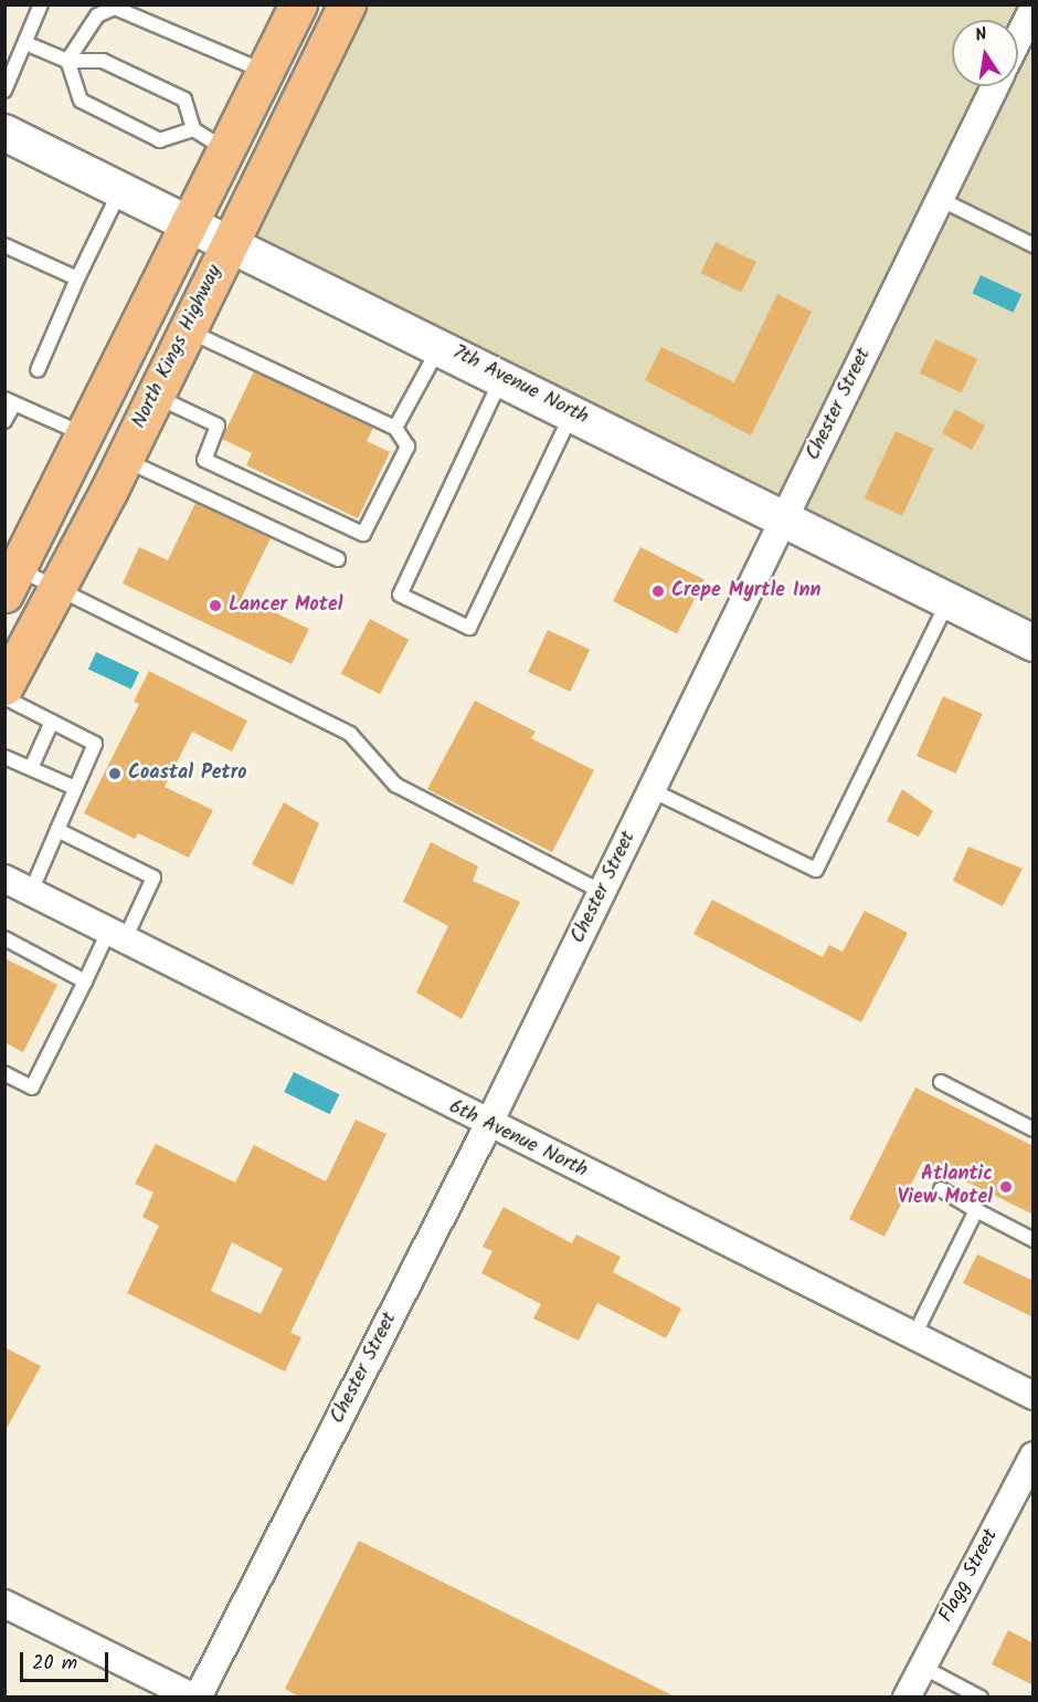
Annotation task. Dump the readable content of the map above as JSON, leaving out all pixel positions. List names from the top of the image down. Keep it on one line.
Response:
{"streets":{"main road":["North Kings Highway"],"street":["7th Avenue North","Chester Street","6th Avenue North","Flagg Street"]},"crossings":[["North Kings Highway","7th Avenue North"],["7th Avenue North","Chester Street"],["Chester Street","6th Avenue North"]],"places":["Crepe Myrtle Inn","Lancer Motel","Coastal Petro","Atlantic View Motel"],"scale_bar":"20 m","north":"top"}
